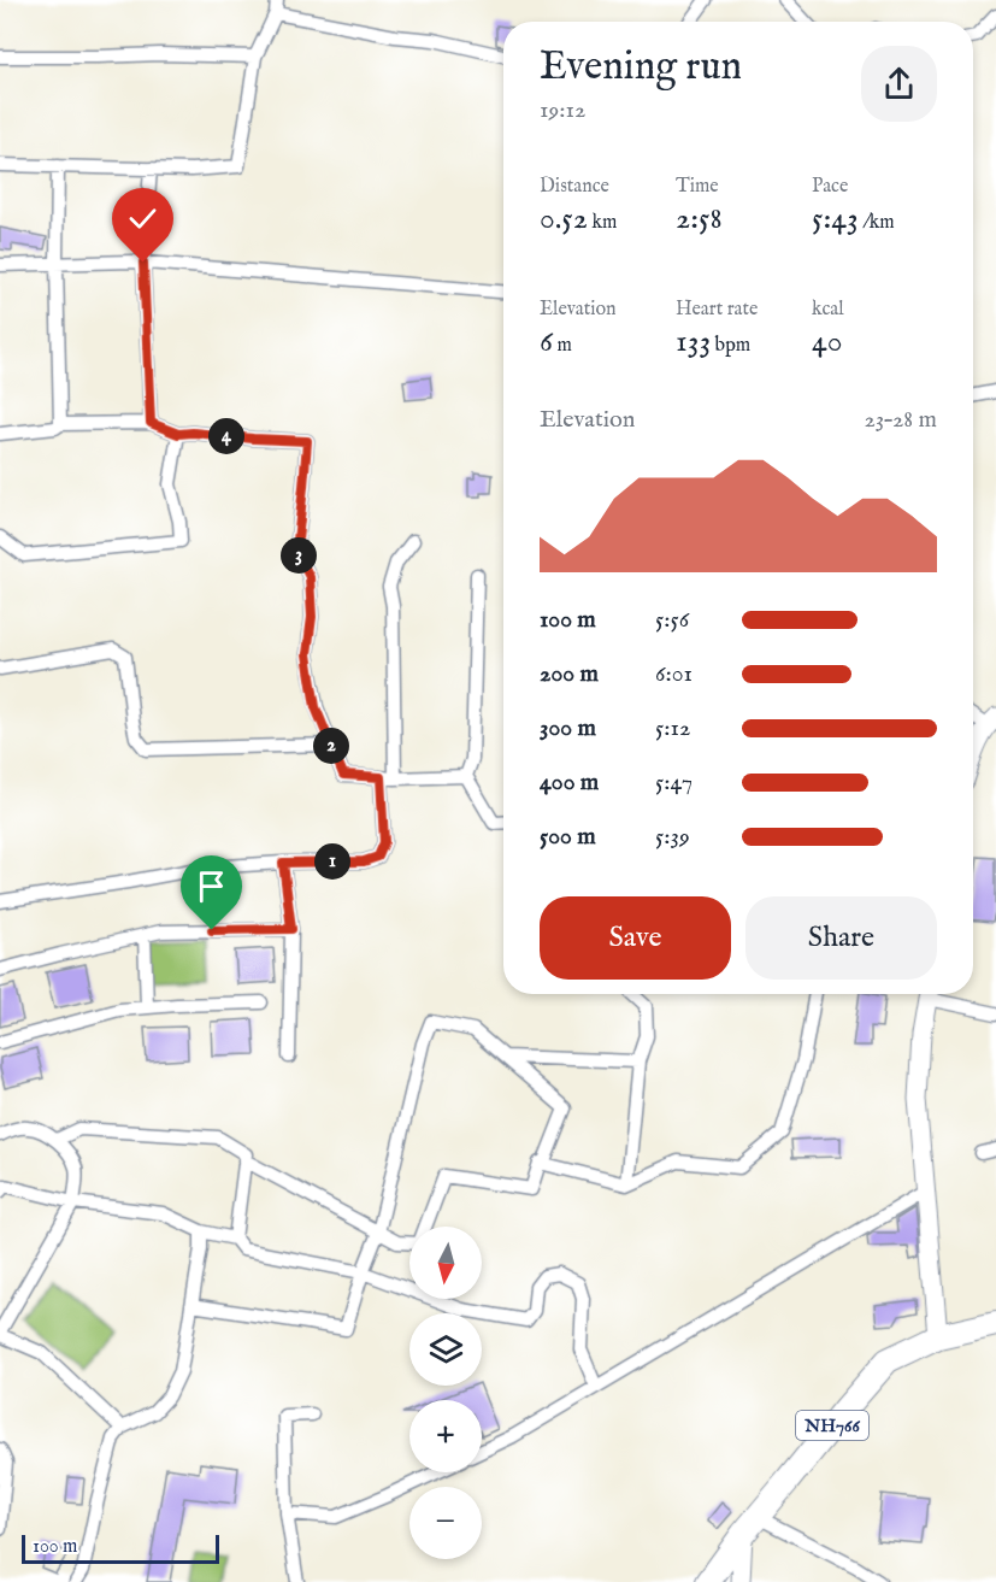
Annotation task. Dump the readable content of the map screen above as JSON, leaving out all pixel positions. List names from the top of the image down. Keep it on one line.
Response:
{"streets":{"highway":["NH766"]},"scale_bar":"100 m","north":"bottom","page":{"heading":["Evening run","19:12"],"stats":[["Distance","0.52 km"],["Time","2:58"],["Pace","5:43 /km"],["Elevation","6 m"],["Heart rate","133 bpm"],["kcal","40"]],"chart":["Elevation","23–28 m"],"pins":["4","3","2","1"],"list":[{"name":"100 m","note":"5:56"},{"name":"200 m","note":"6:01"},{"name":"300 m","note":"5:12"},{"name":"400 m","note":"5:47"},{"name":"500 m","note":"5:39"}],"buttons":["Save","Share"],"map_buttons":["+","−"],"scale":"100 m"}}
